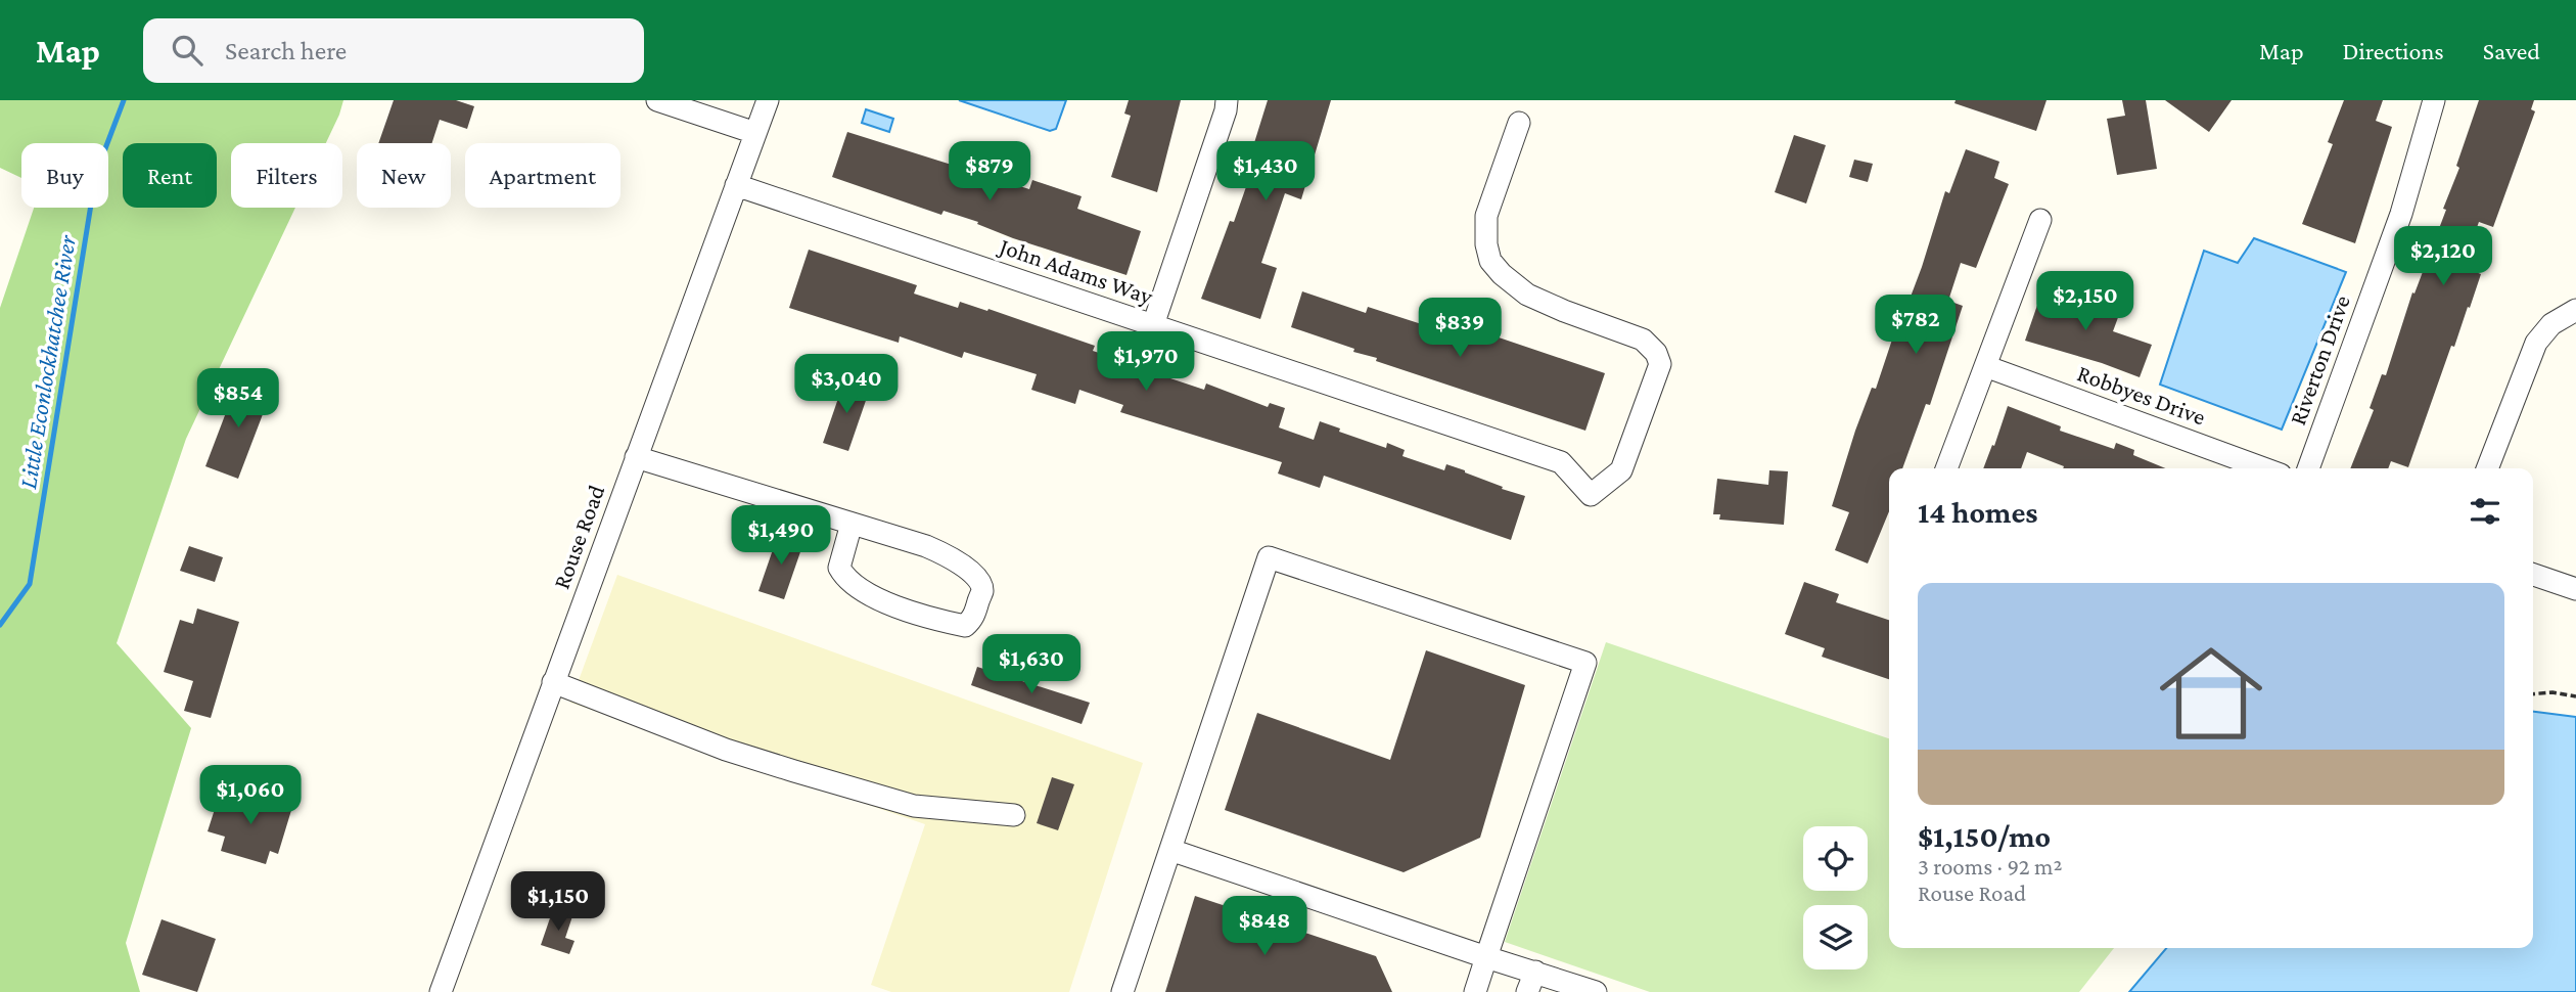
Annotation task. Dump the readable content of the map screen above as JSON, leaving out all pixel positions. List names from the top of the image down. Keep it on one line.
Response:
{"streets":{"street":["John Adams Way","Riverton Drive","Robbyes Drive","Rouse Road"]},"crossings":[["John Adams Way","Rouse Road"]],"water":["Little Econlockhatchee River"],"page":{"header":"Map","search":"Search here","nav":["Map","Directions","Saved"],"price":["$879","$1,430","$2,120","$2,150","$782","$839","$1,970","$3,040","$854","$1,490","$1,630","$1,060","$1,150","$848"],"chip":["Buy","Rent","Filters","New","Apartment"],"heading":"14 homes","list":[{"name":"$1,150/mo","note":"3 rooms · 92 m² · Rouse Road"}]}}
